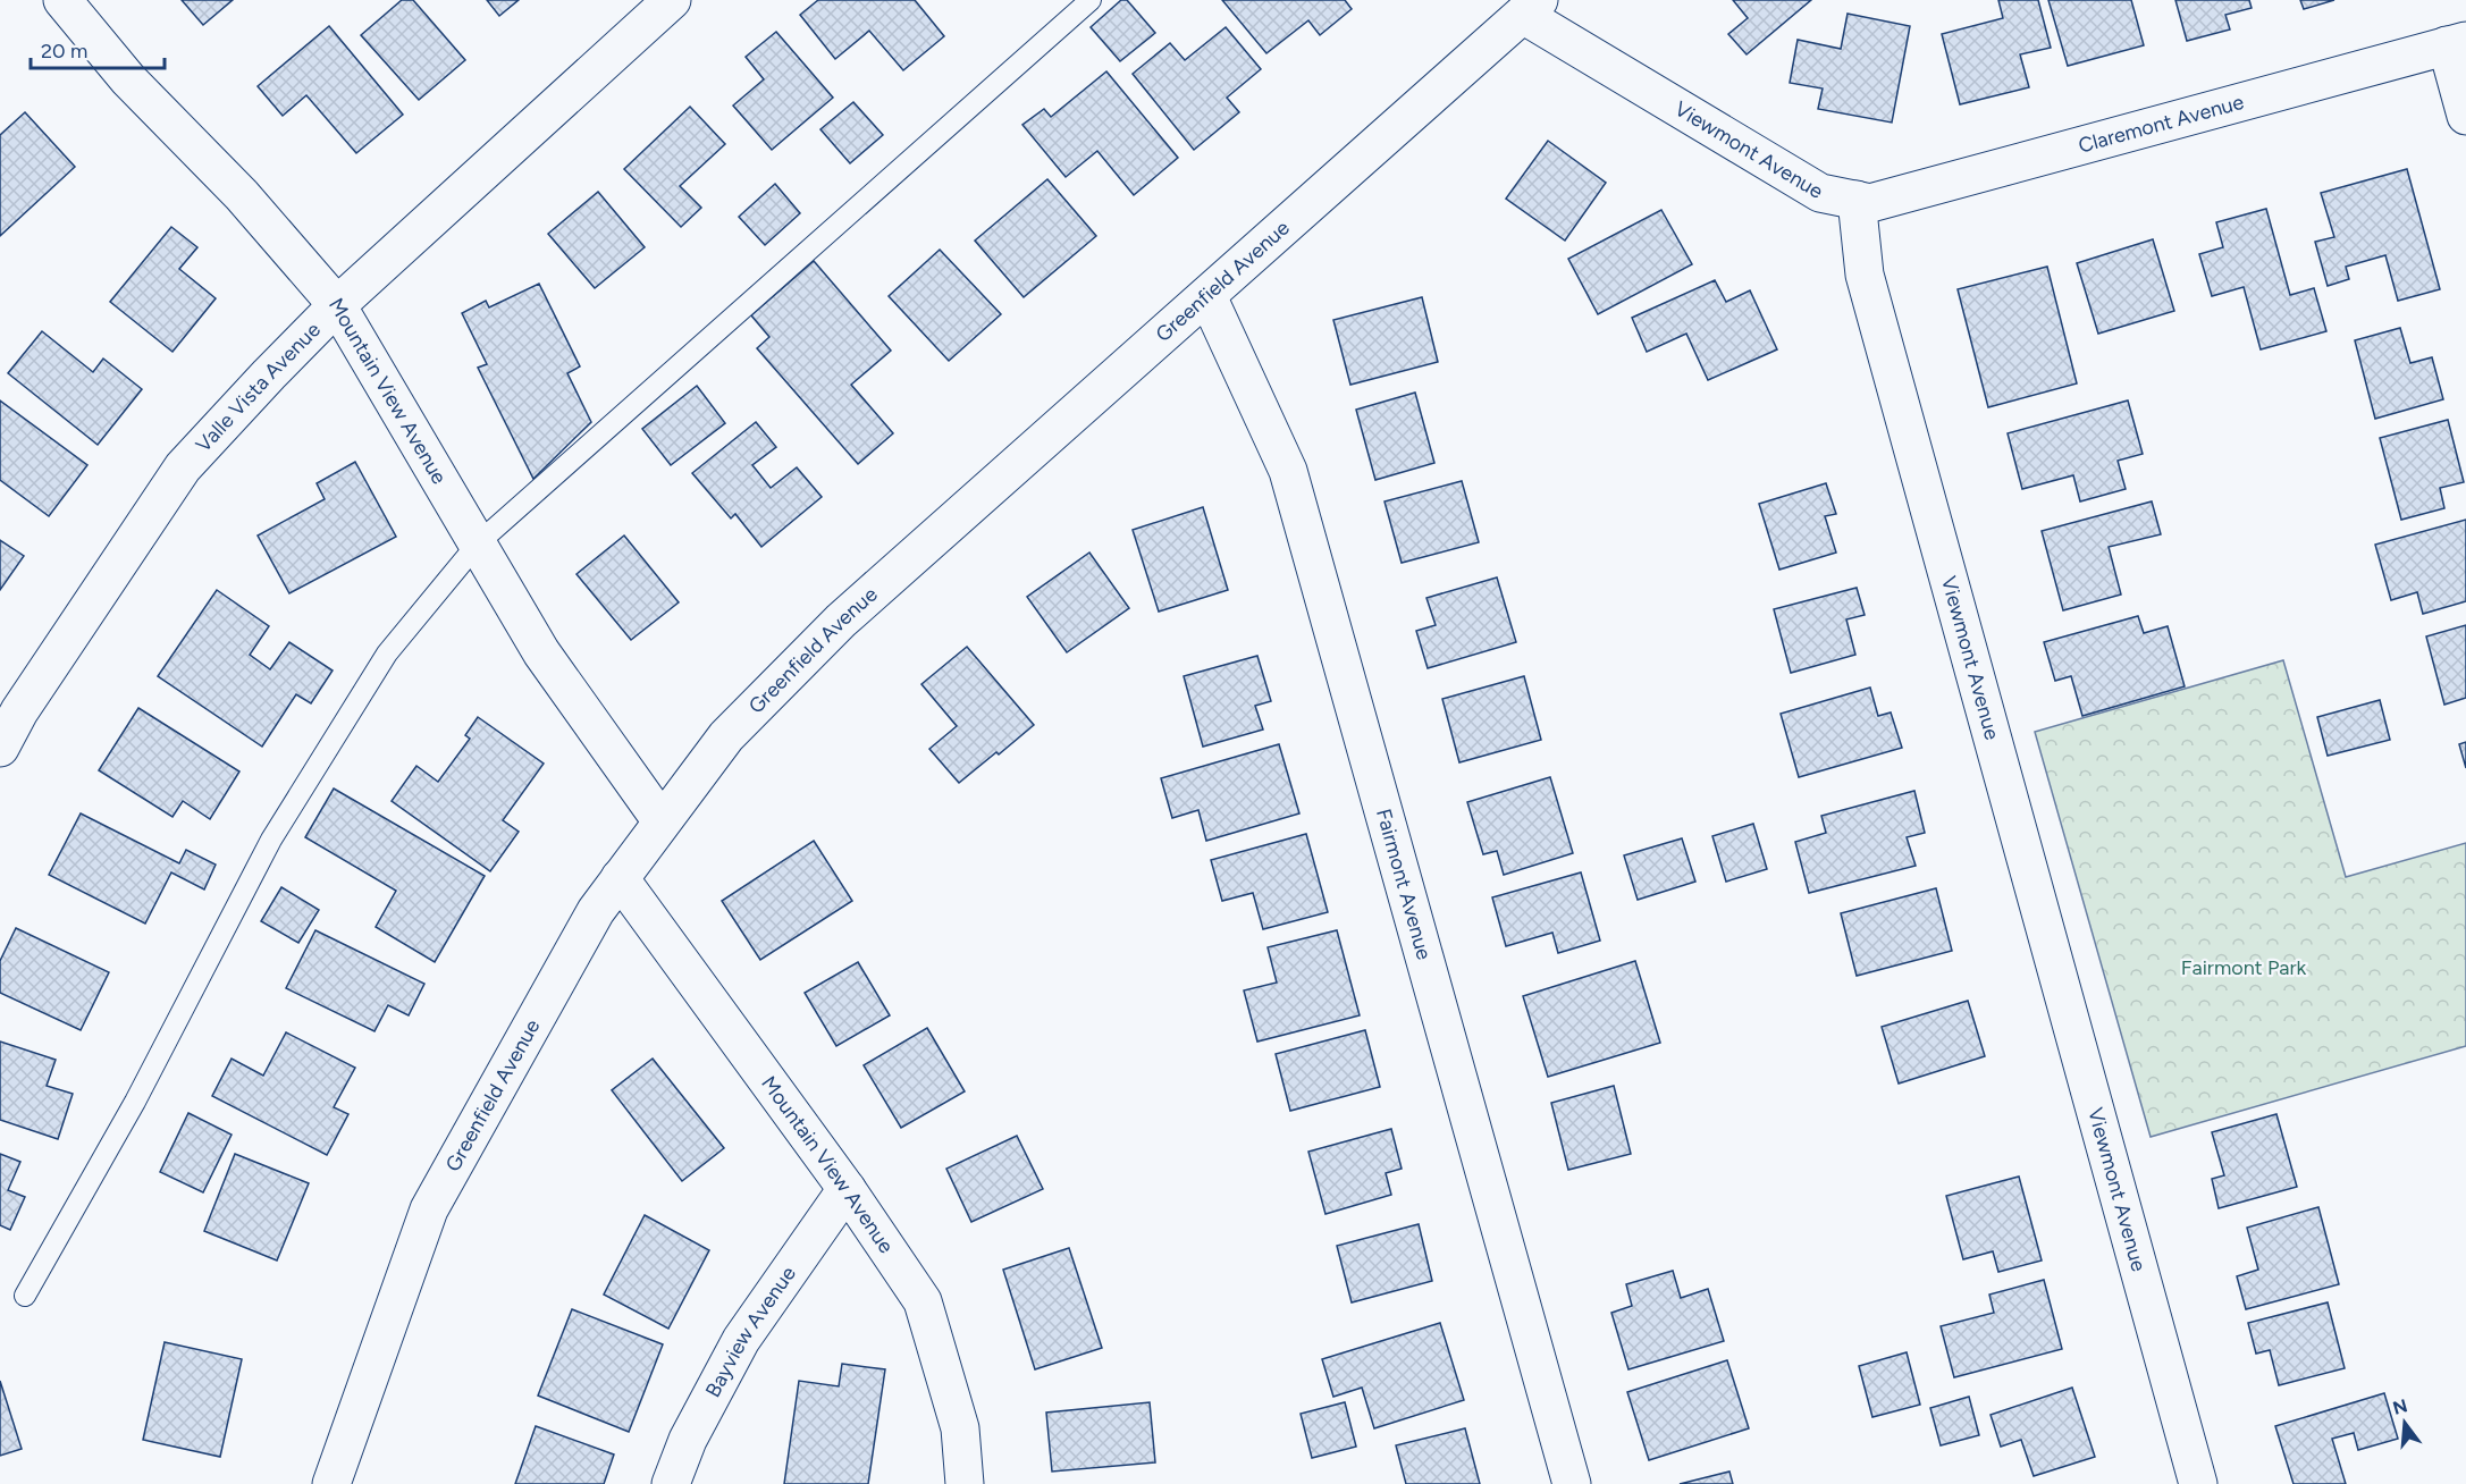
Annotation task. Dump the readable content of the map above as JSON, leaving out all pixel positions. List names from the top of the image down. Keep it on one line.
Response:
{"streets":{"street":["Claremont Avenue","Viewmont Avenue","Greenfield Avenue","Valle Vista Avenue","Mountain View Avenue","Fairmont Avenue","Bayview Avenue"]},"crossings":[["Claremont Avenue","Viewmont Avenue"],["Viewmont Avenue","Greenfield Avenue"],["Greenfield Avenue","Mountain View Avenue"],["Greenfield Avenue","Fairmont Avenue"],["Valle Vista Avenue","Mountain View Avenue"],["Mountain View Avenue","Bayview Avenue"]],"parks":["Fairmont Park"],"scale_bar":"20 m","north":"top"}
